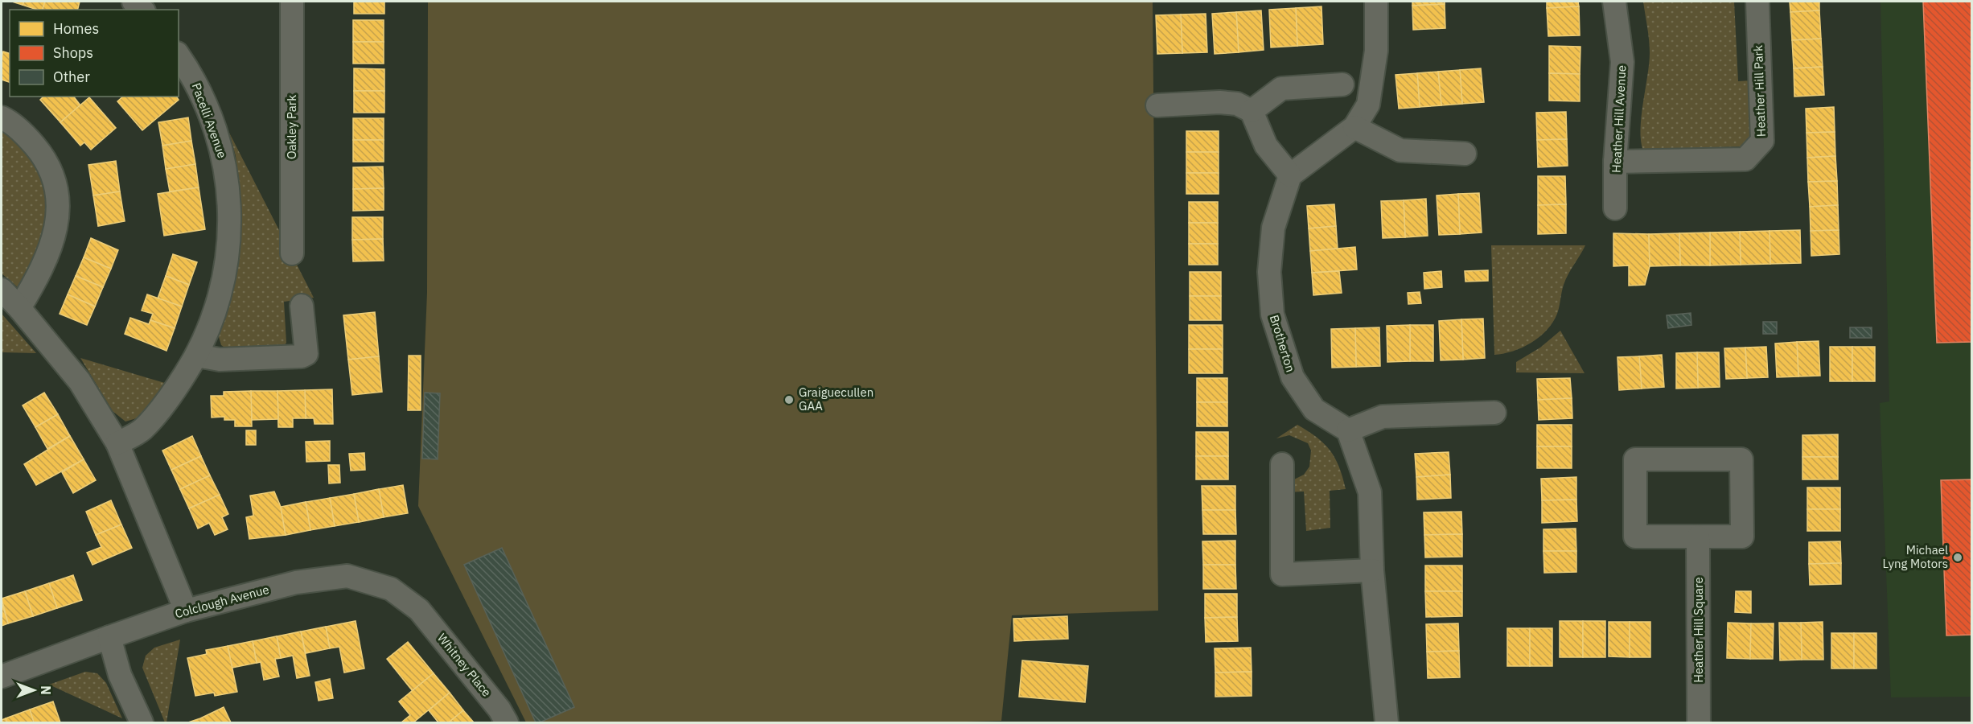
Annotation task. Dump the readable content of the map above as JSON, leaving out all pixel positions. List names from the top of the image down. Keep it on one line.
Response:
{"streets":{"street":["Heather Hill Park","Heather Hill Avenue","Pacelli Avenue","Oakley Park","Brotherton","Colclough Avenue","Heather Hill Square","Whitney Place"]},"crossings":[["Heather Hill Park","Heather Hill Avenue"],["Colclough Avenue","Whitney Place"]],"places":["Graiguecullen GAA","Michael Lyng Motors"],"legend":["Homes","Shops","Other"],"north":"right"}
